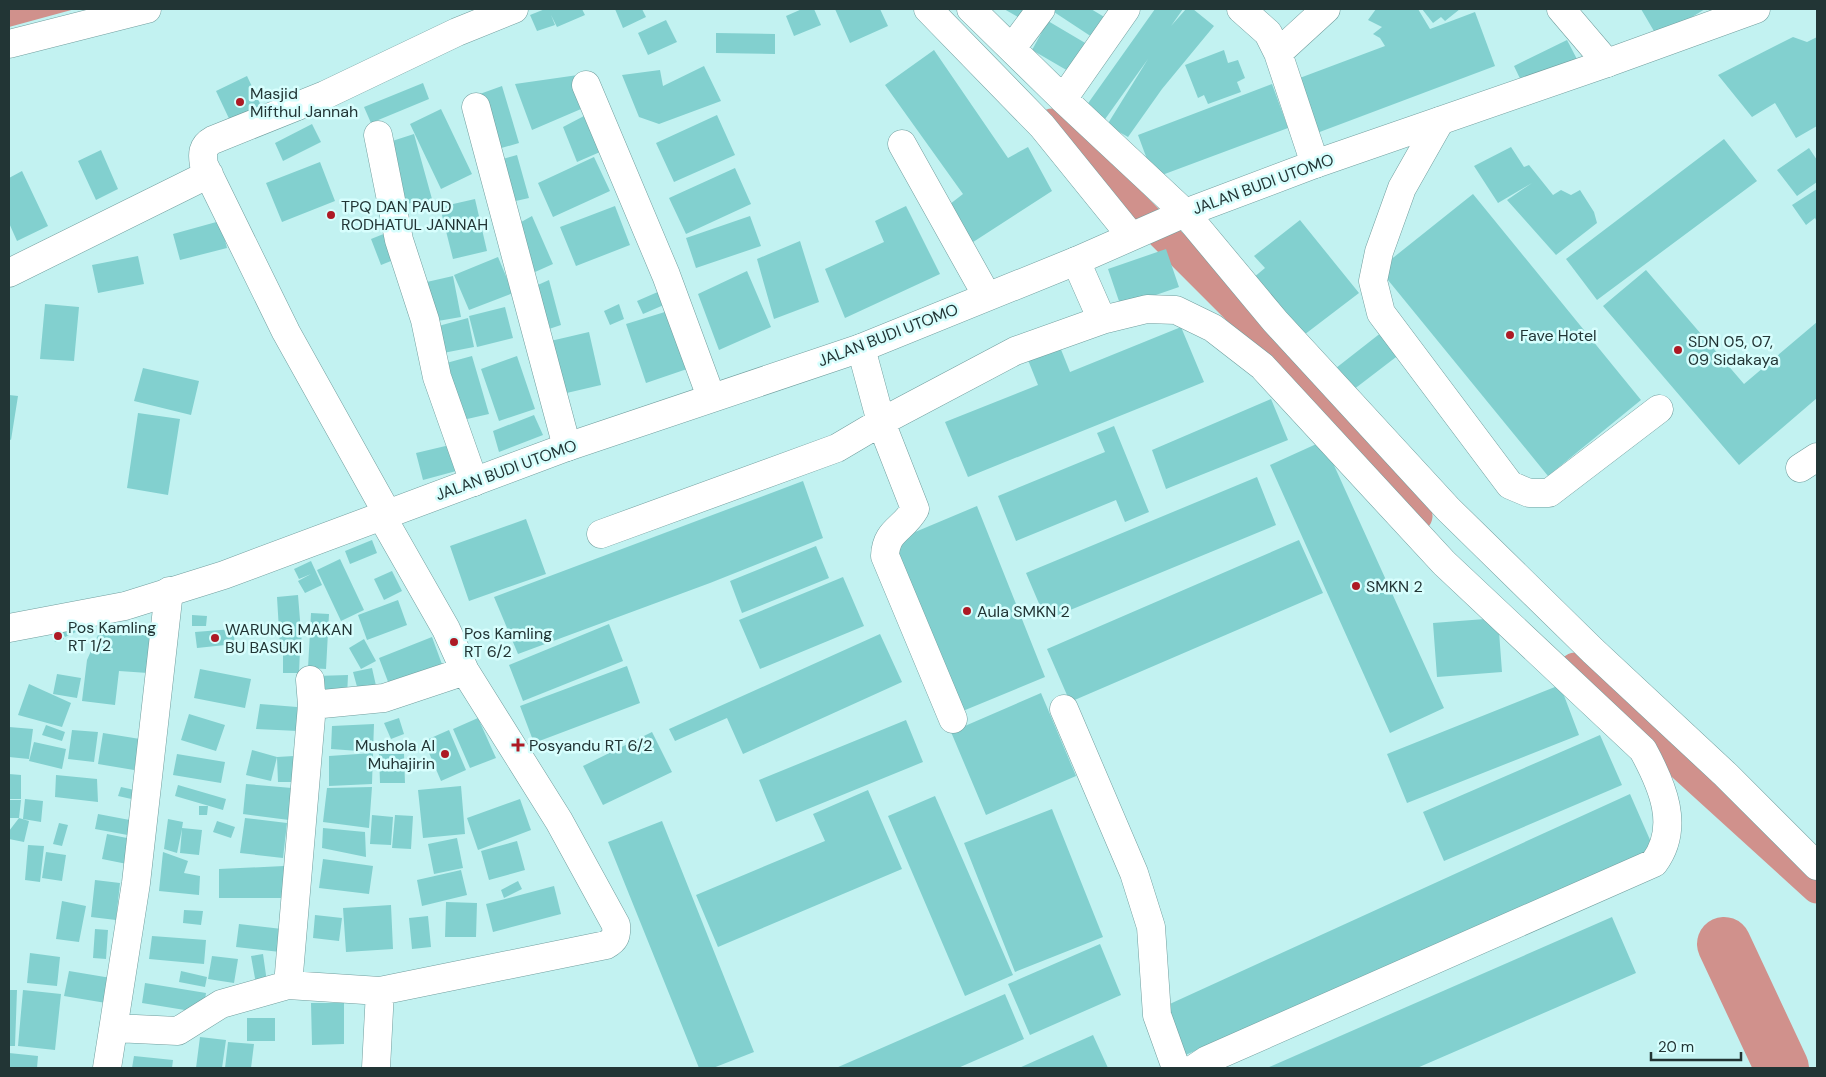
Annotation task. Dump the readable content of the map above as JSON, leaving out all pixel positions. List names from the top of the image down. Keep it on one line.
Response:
{"streets":{"street":["JALAN BUDI UTOMO"]},"places":{"other":["Masjid Mifthul Jannah","TPQ DAN PAUD RODHATUL JANNAH","Fave Hotel","SDN 05, 07, 09 Sidakaya","SMKN 2","Aula SMKN 2","Pos Kamling RT 1/2","WARUNG MAKAN BU BASUKI","Pos Kamling RT 6/2","Mushola Al Muhajirin"],"health":["Posyandu RT 6/2"]},"scale_bar":"20 m"}
